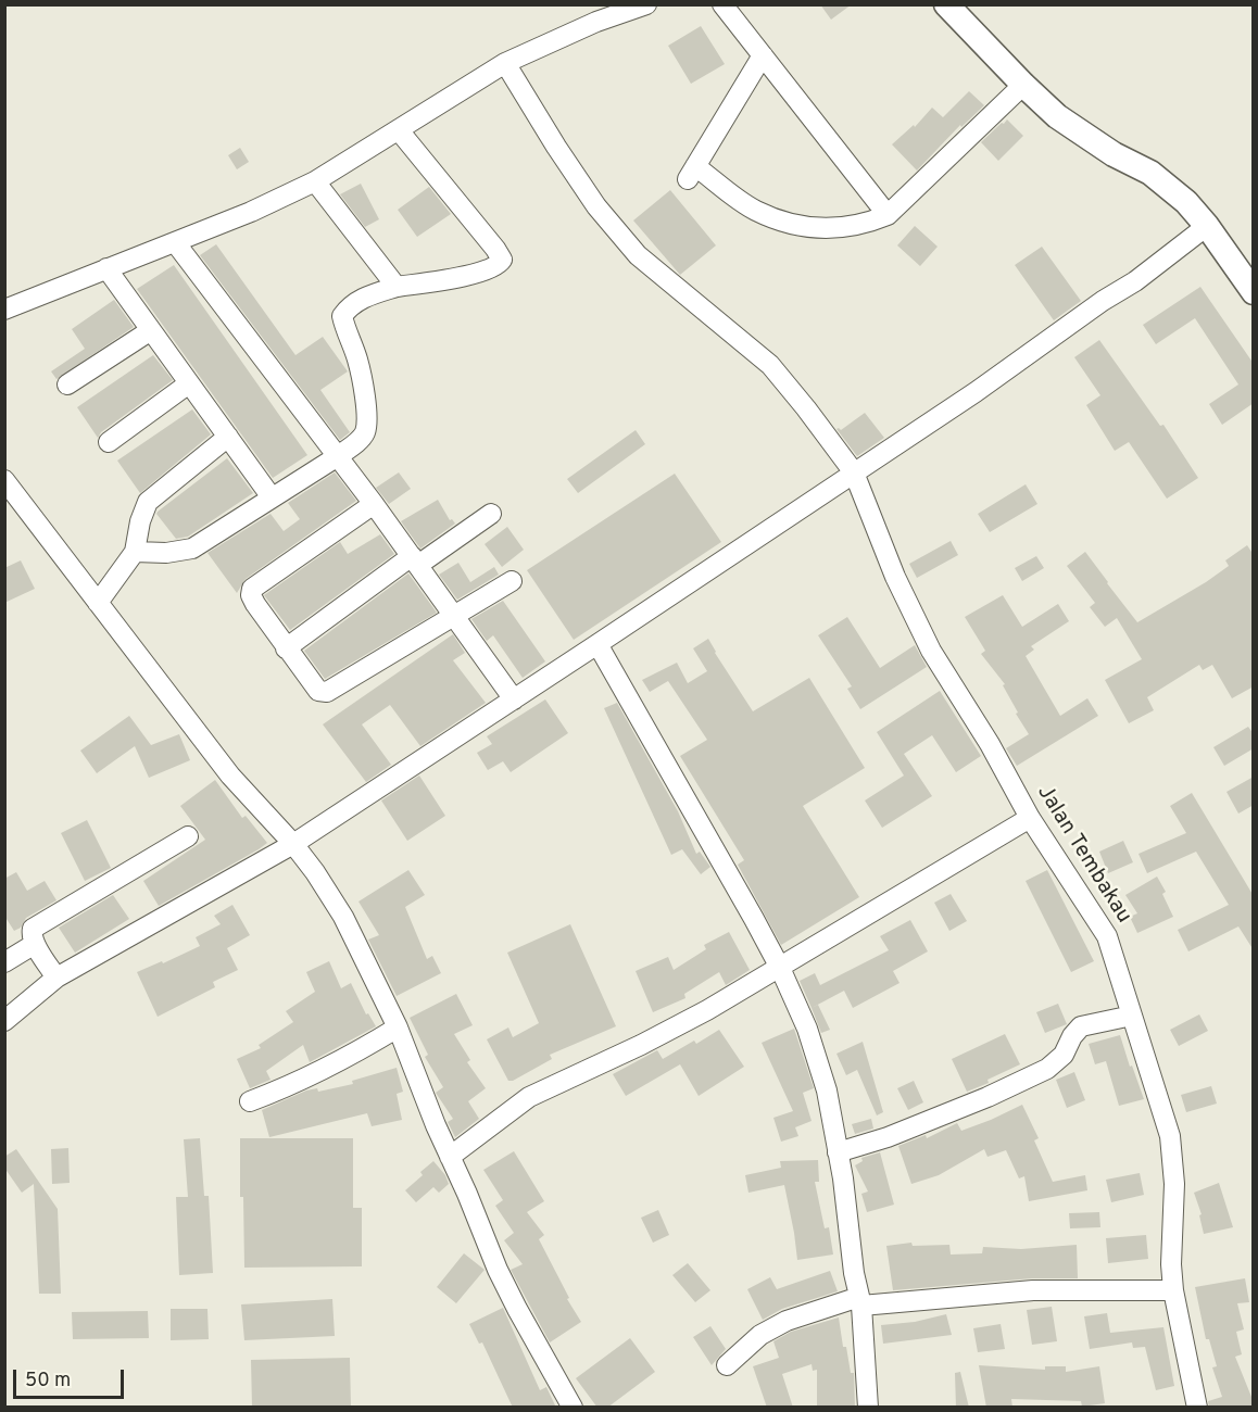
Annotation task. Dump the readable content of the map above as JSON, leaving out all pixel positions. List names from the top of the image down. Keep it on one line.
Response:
{"streets":{"street":["Jalan Tembakau"]},"scale_bar":"50 m"}
